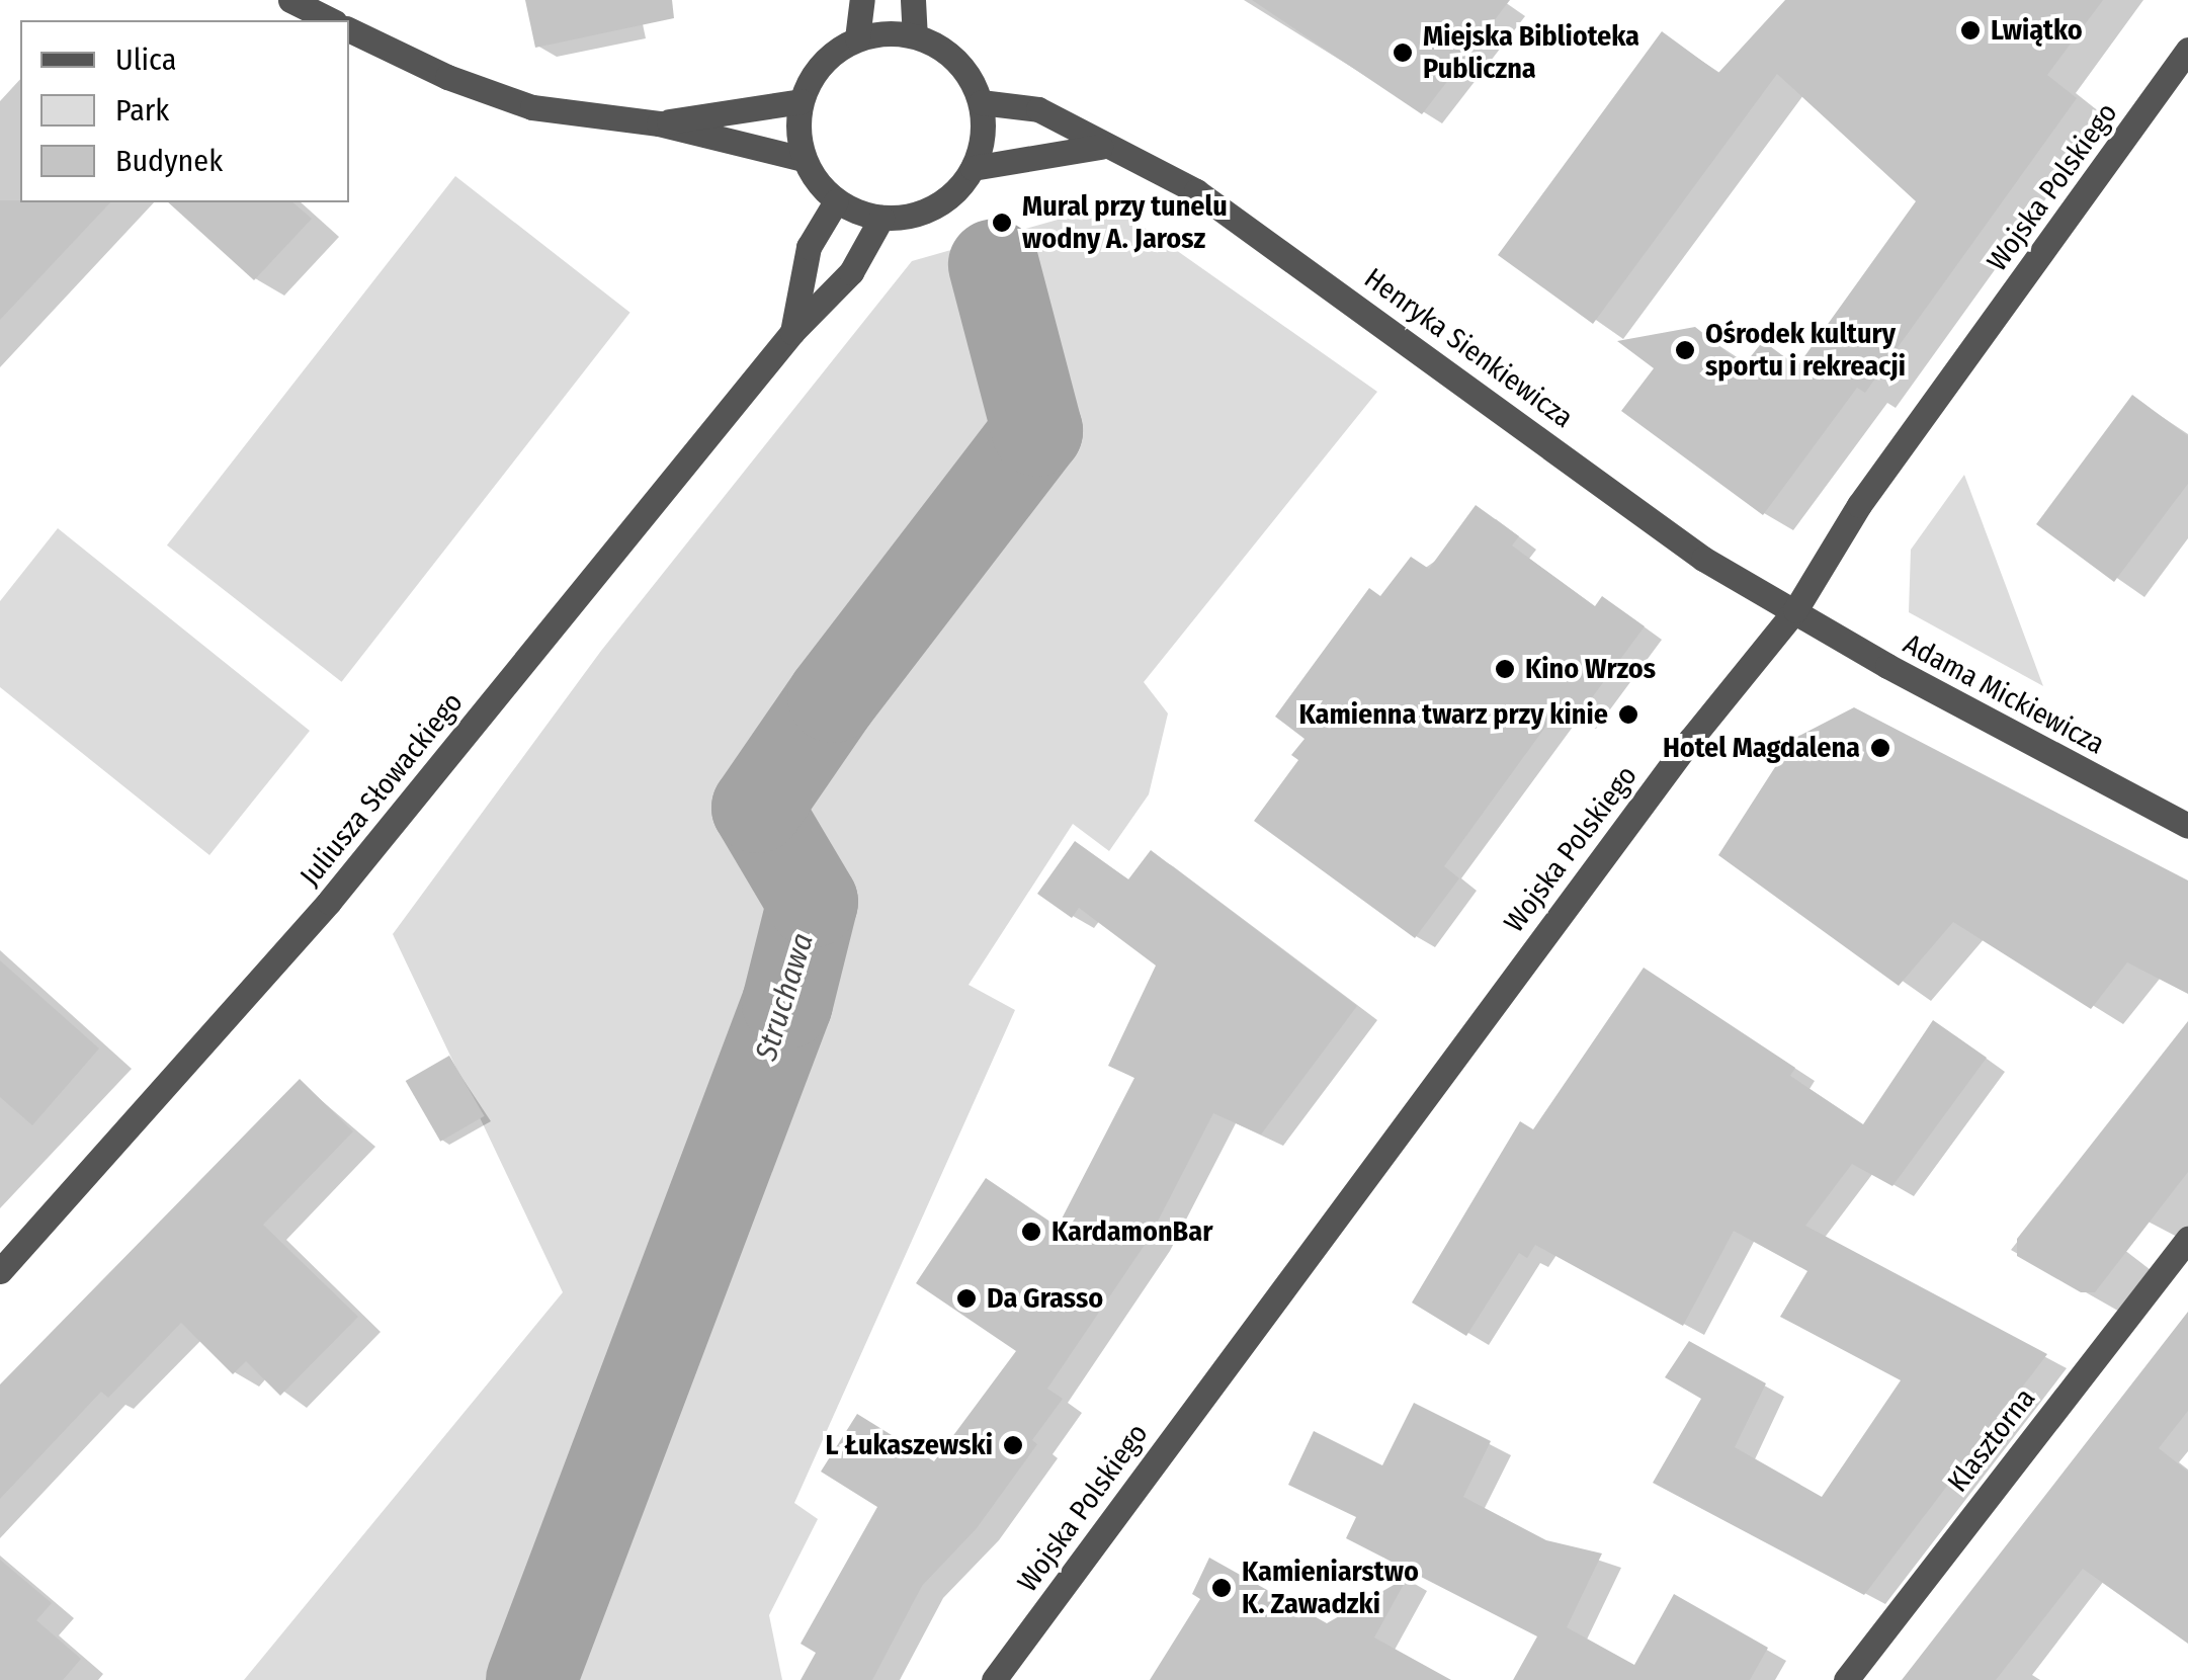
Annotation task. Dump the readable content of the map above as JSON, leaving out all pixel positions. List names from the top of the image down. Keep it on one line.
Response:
{"streets":{"street":["Wojska Polskiego","Henryka Sienkiewicza","Adama Mickiewicza","Juliusza Słowackiego","Klasztorna"]},"crossings":[["Wojska Polskiego","Henryka Sienkiewicza"],["Wojska Polskiego","Adama Mickiewicza"],["Henryka Sienkiewicza","Adama Mickiewicza"],["Henryka Sienkiewicza","Juliusza Słowackiego"]],"water":["Struchawa"],"places":["Lwiątko","Miejska Biblioteka Publiczna","Mural przy tunelu wodny A. Jarosz","Ośrodek kultury sportu i rekreacji","Kino Wrzos","Kamienna twarz przy kinie","Hotel Magdalena","KardamonBar","Da Grasso","L Łukaszewski","Kamieniarstwo K. Zawadzki"],"legend":["Ulica","Park","Budynek"]}
